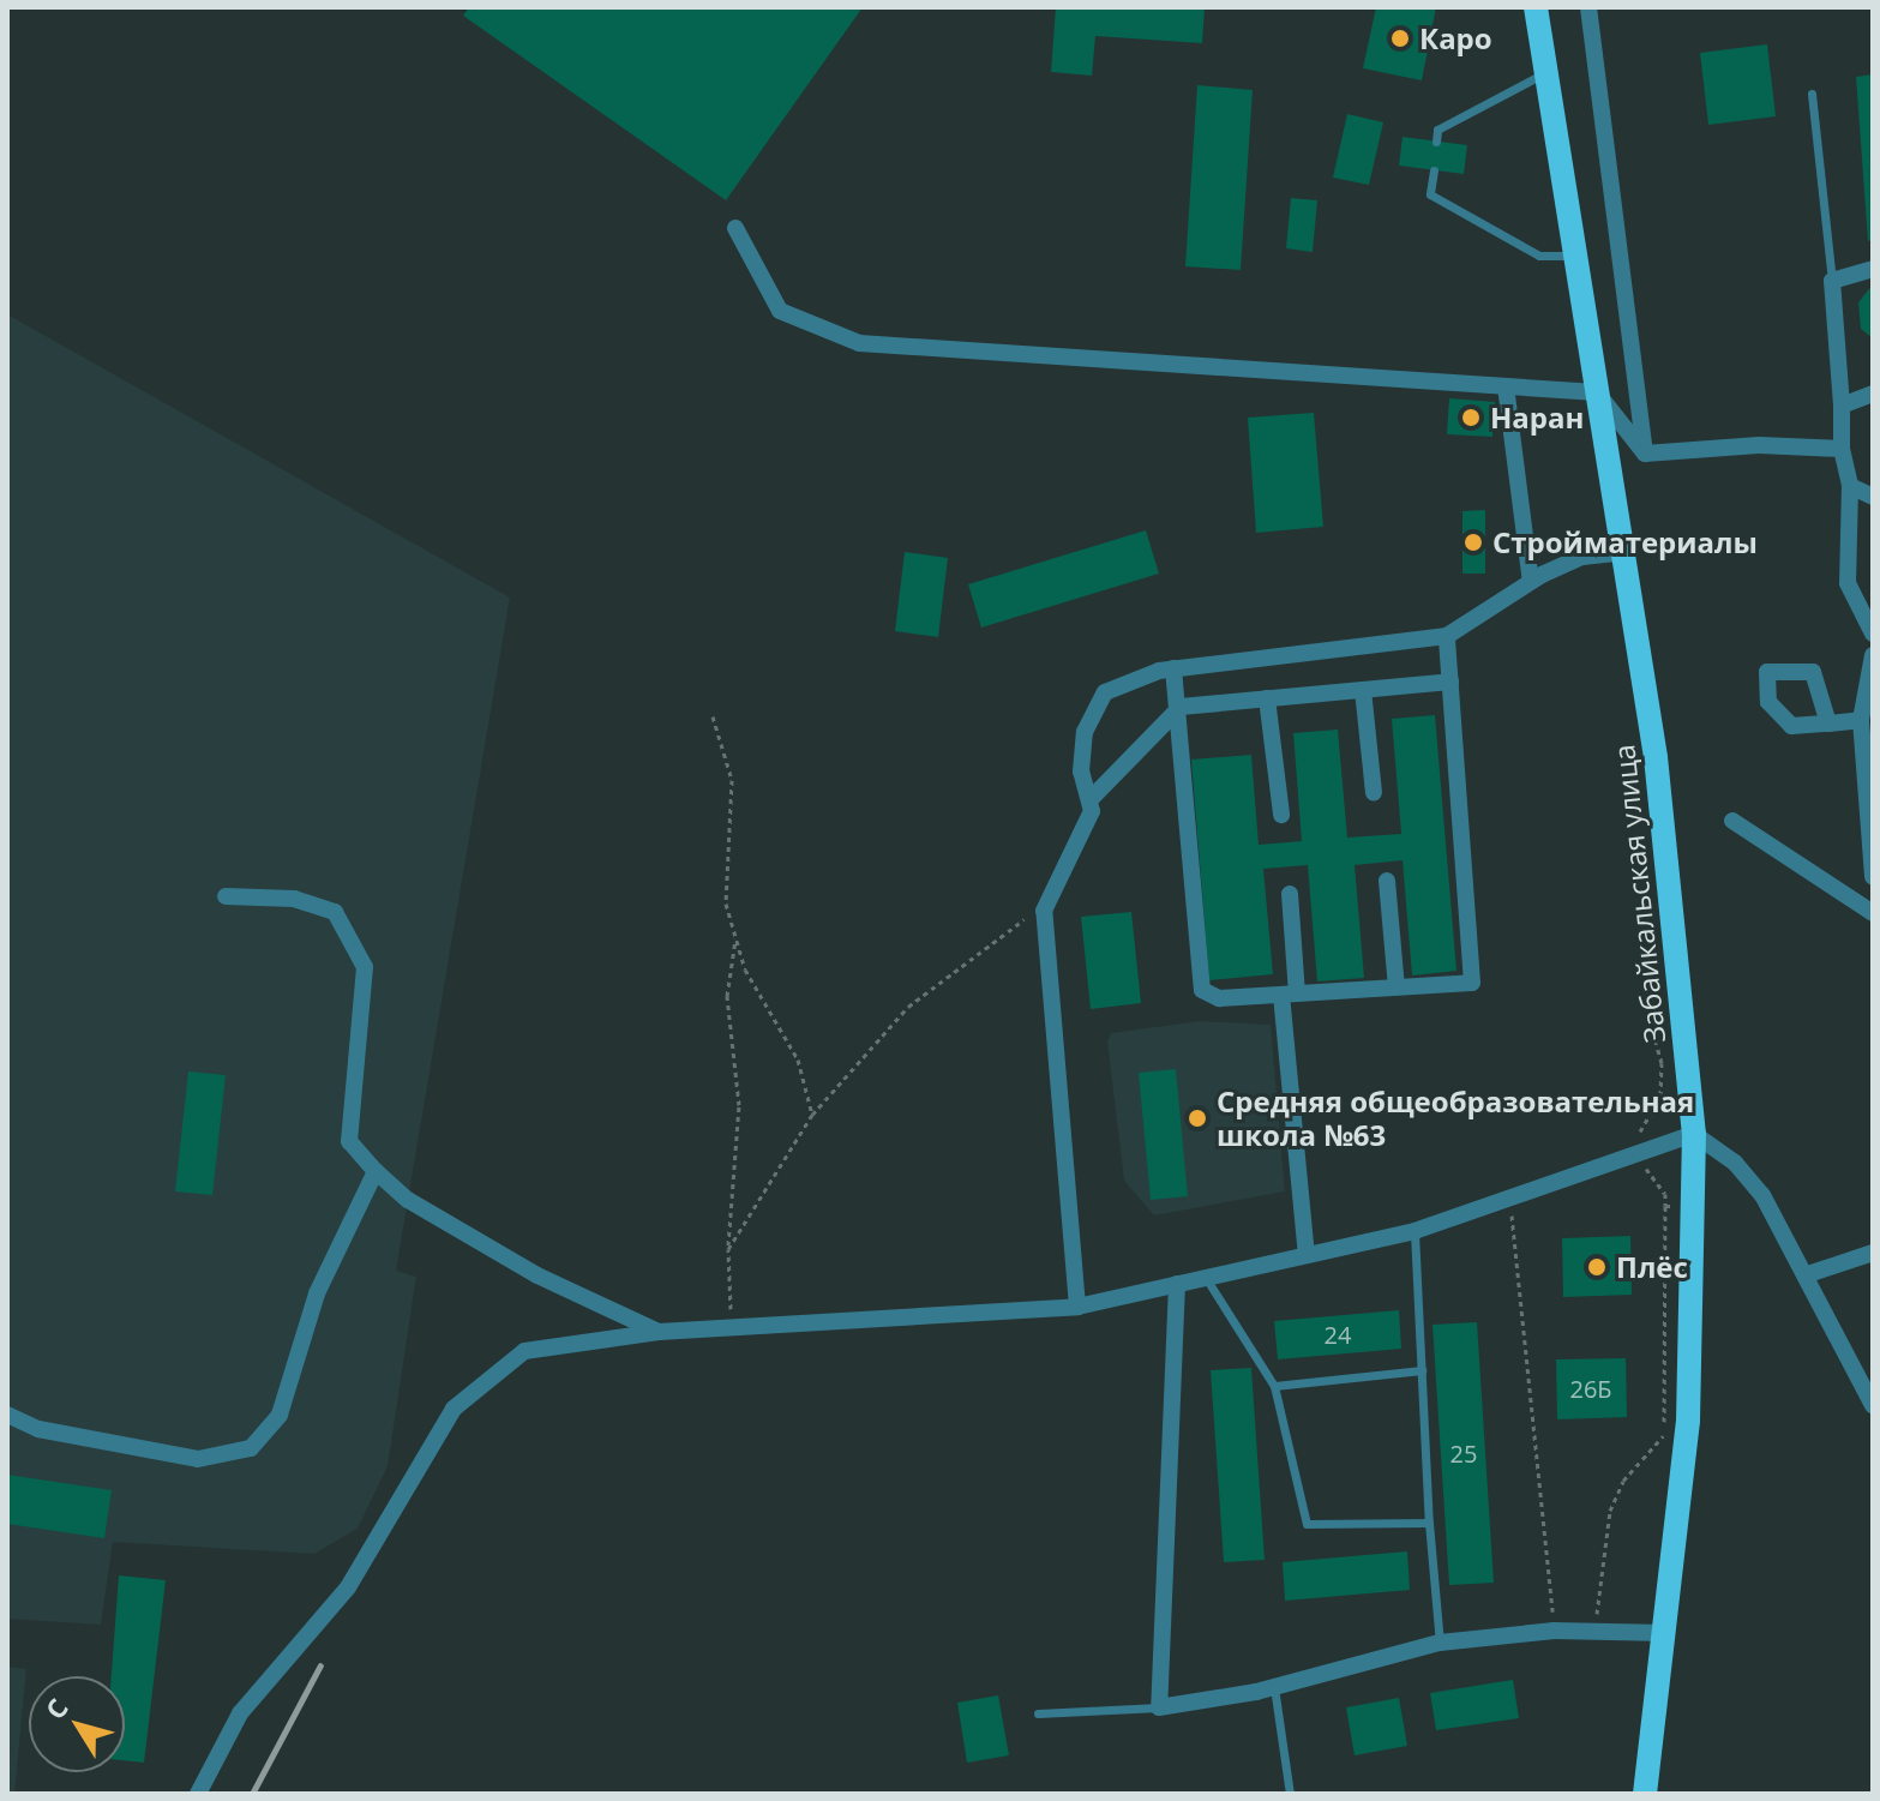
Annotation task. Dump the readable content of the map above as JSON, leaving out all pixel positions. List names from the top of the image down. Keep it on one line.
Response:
{"streets":{"main road":["Забайкальская улица"]},"places":["Каро","Наран","Стройматериалы","Средняя общеобразовательная школа №63","Плёс"],"house_numbers":["24","26Б","25"],"north":"top left"}
